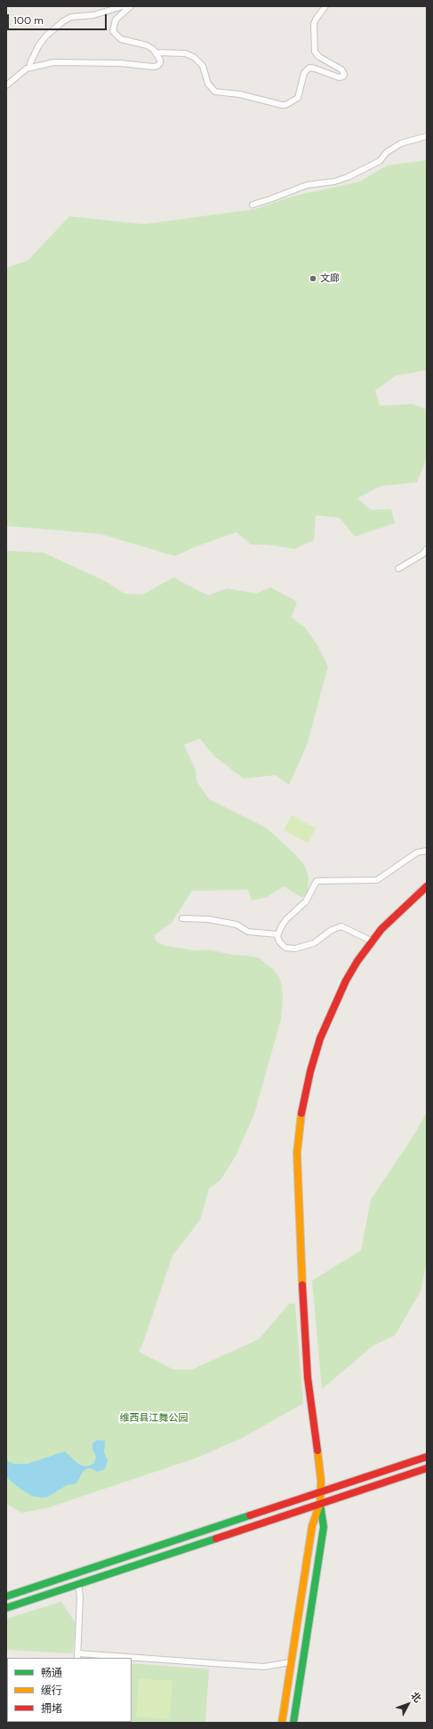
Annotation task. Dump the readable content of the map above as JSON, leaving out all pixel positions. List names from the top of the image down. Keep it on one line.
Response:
{"parks":["维西县江舞公园"],"places":["文廊"],"legend":["畅通","缓行","拥堵"],"scale_bar":"100 m","north":"top right"}
